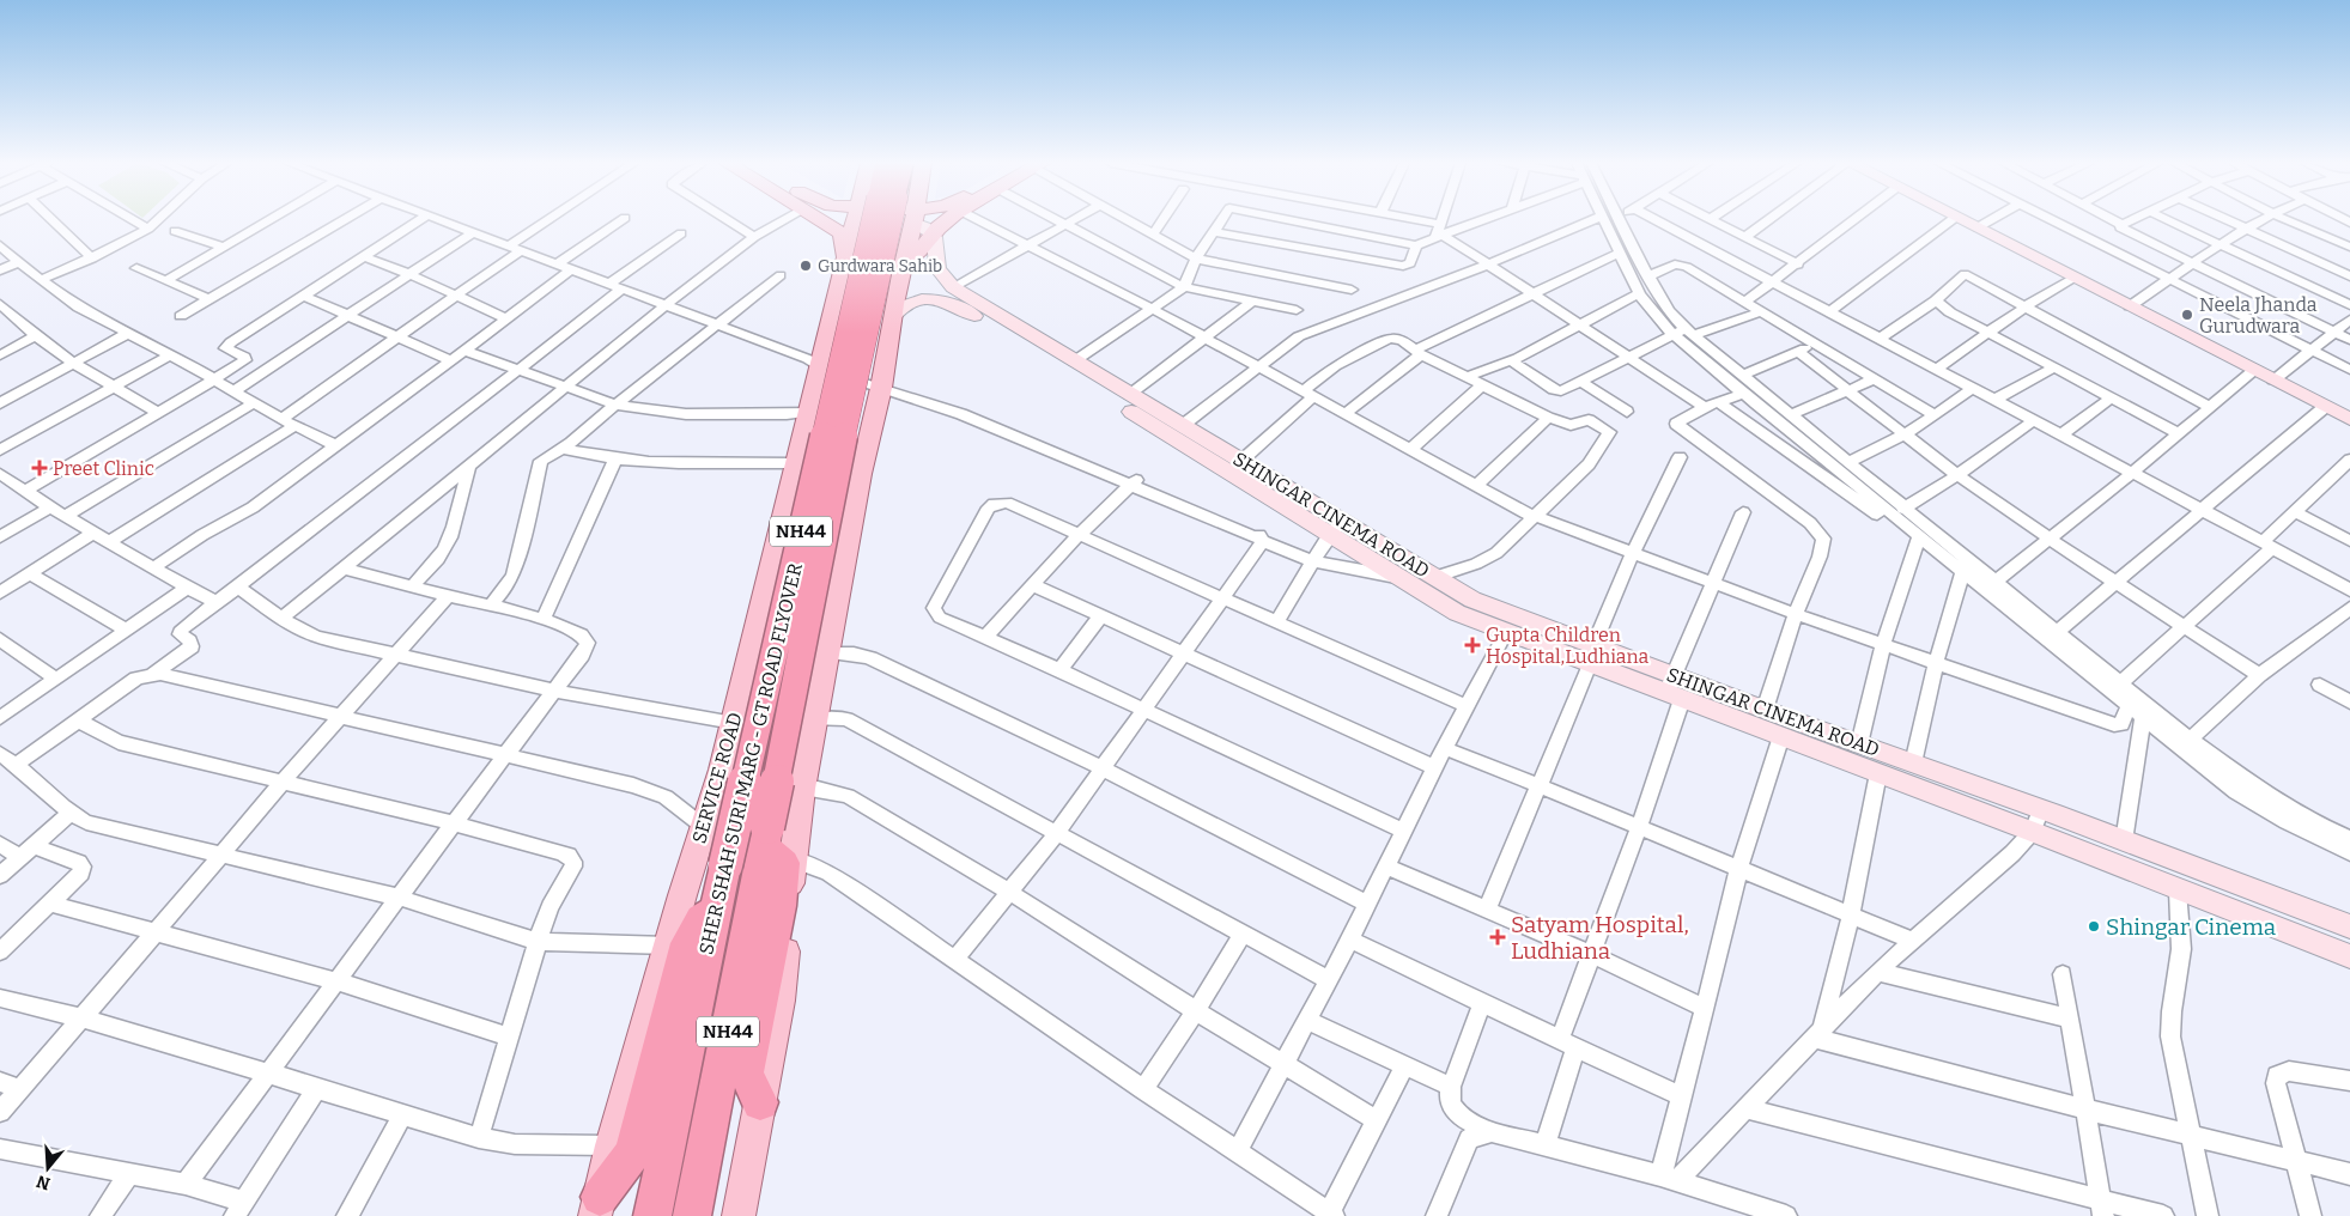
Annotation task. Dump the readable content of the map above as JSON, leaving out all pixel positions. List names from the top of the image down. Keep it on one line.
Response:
{"streets":{"highway":["NH44","SHER SHAH SURI MARG - GT ROAD FLYOVER"],"main road":["SERVICE ROAD"],"street":["SHINGAR CINEMA ROAD"]},"crossings":[["SHINGAR CINEMA ROAD","SERVICE ROAD"],["SHER SHAH SURI MARG - GT ROAD FLYOVER","SERVICE ROAD"]],"places":{"other":["Gurdwara Sahib","Neela Jhanda Gurudwara","Shingar Cinema"],"health":["Preet Clinic","Gupta Children Hospital,Ludhiana","Satyam Hospital, Ludhiana"]},"north":"bottom"}
